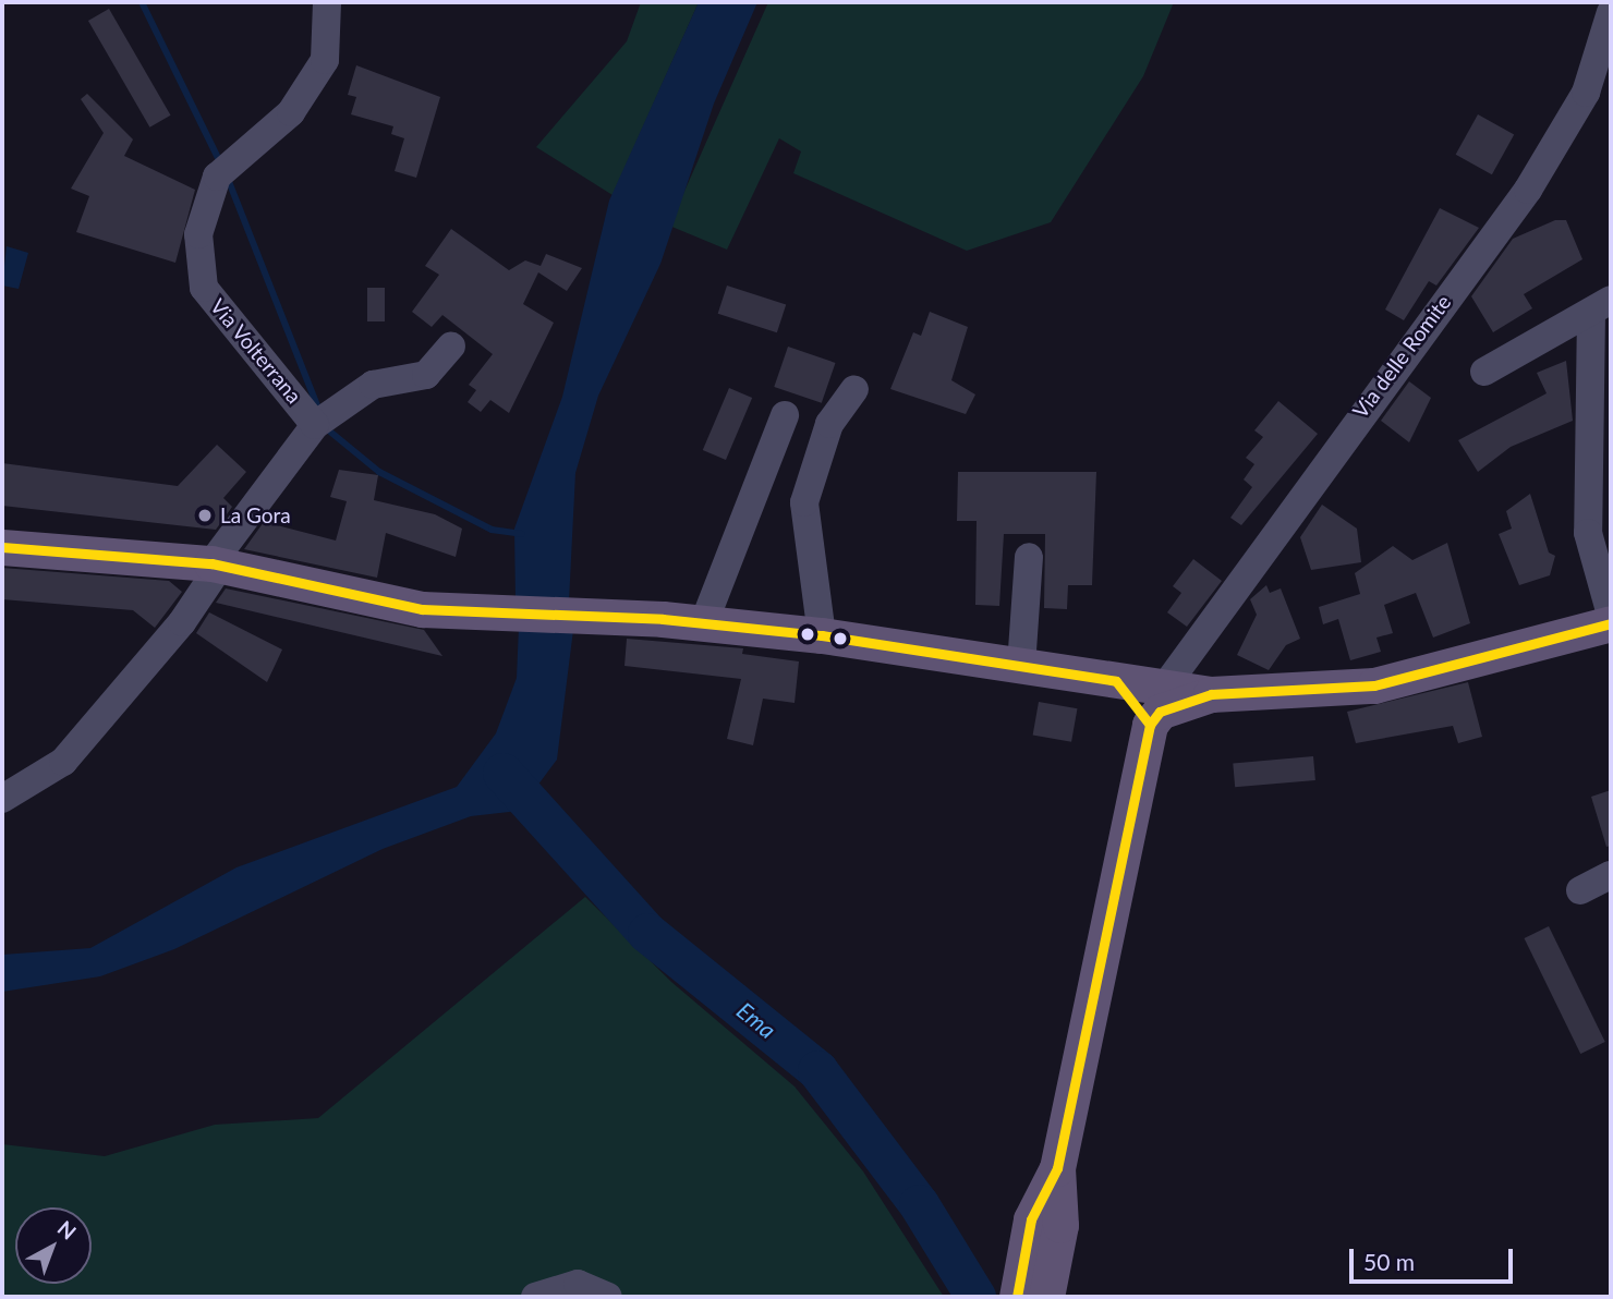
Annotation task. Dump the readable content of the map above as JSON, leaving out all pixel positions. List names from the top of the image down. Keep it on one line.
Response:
{"streets":{"street":["Via Volterrana","Via delle Romite"]},"water":["Ema"],"places":["La Gora"],"scale_bar":"50 m","north":"top right"}
